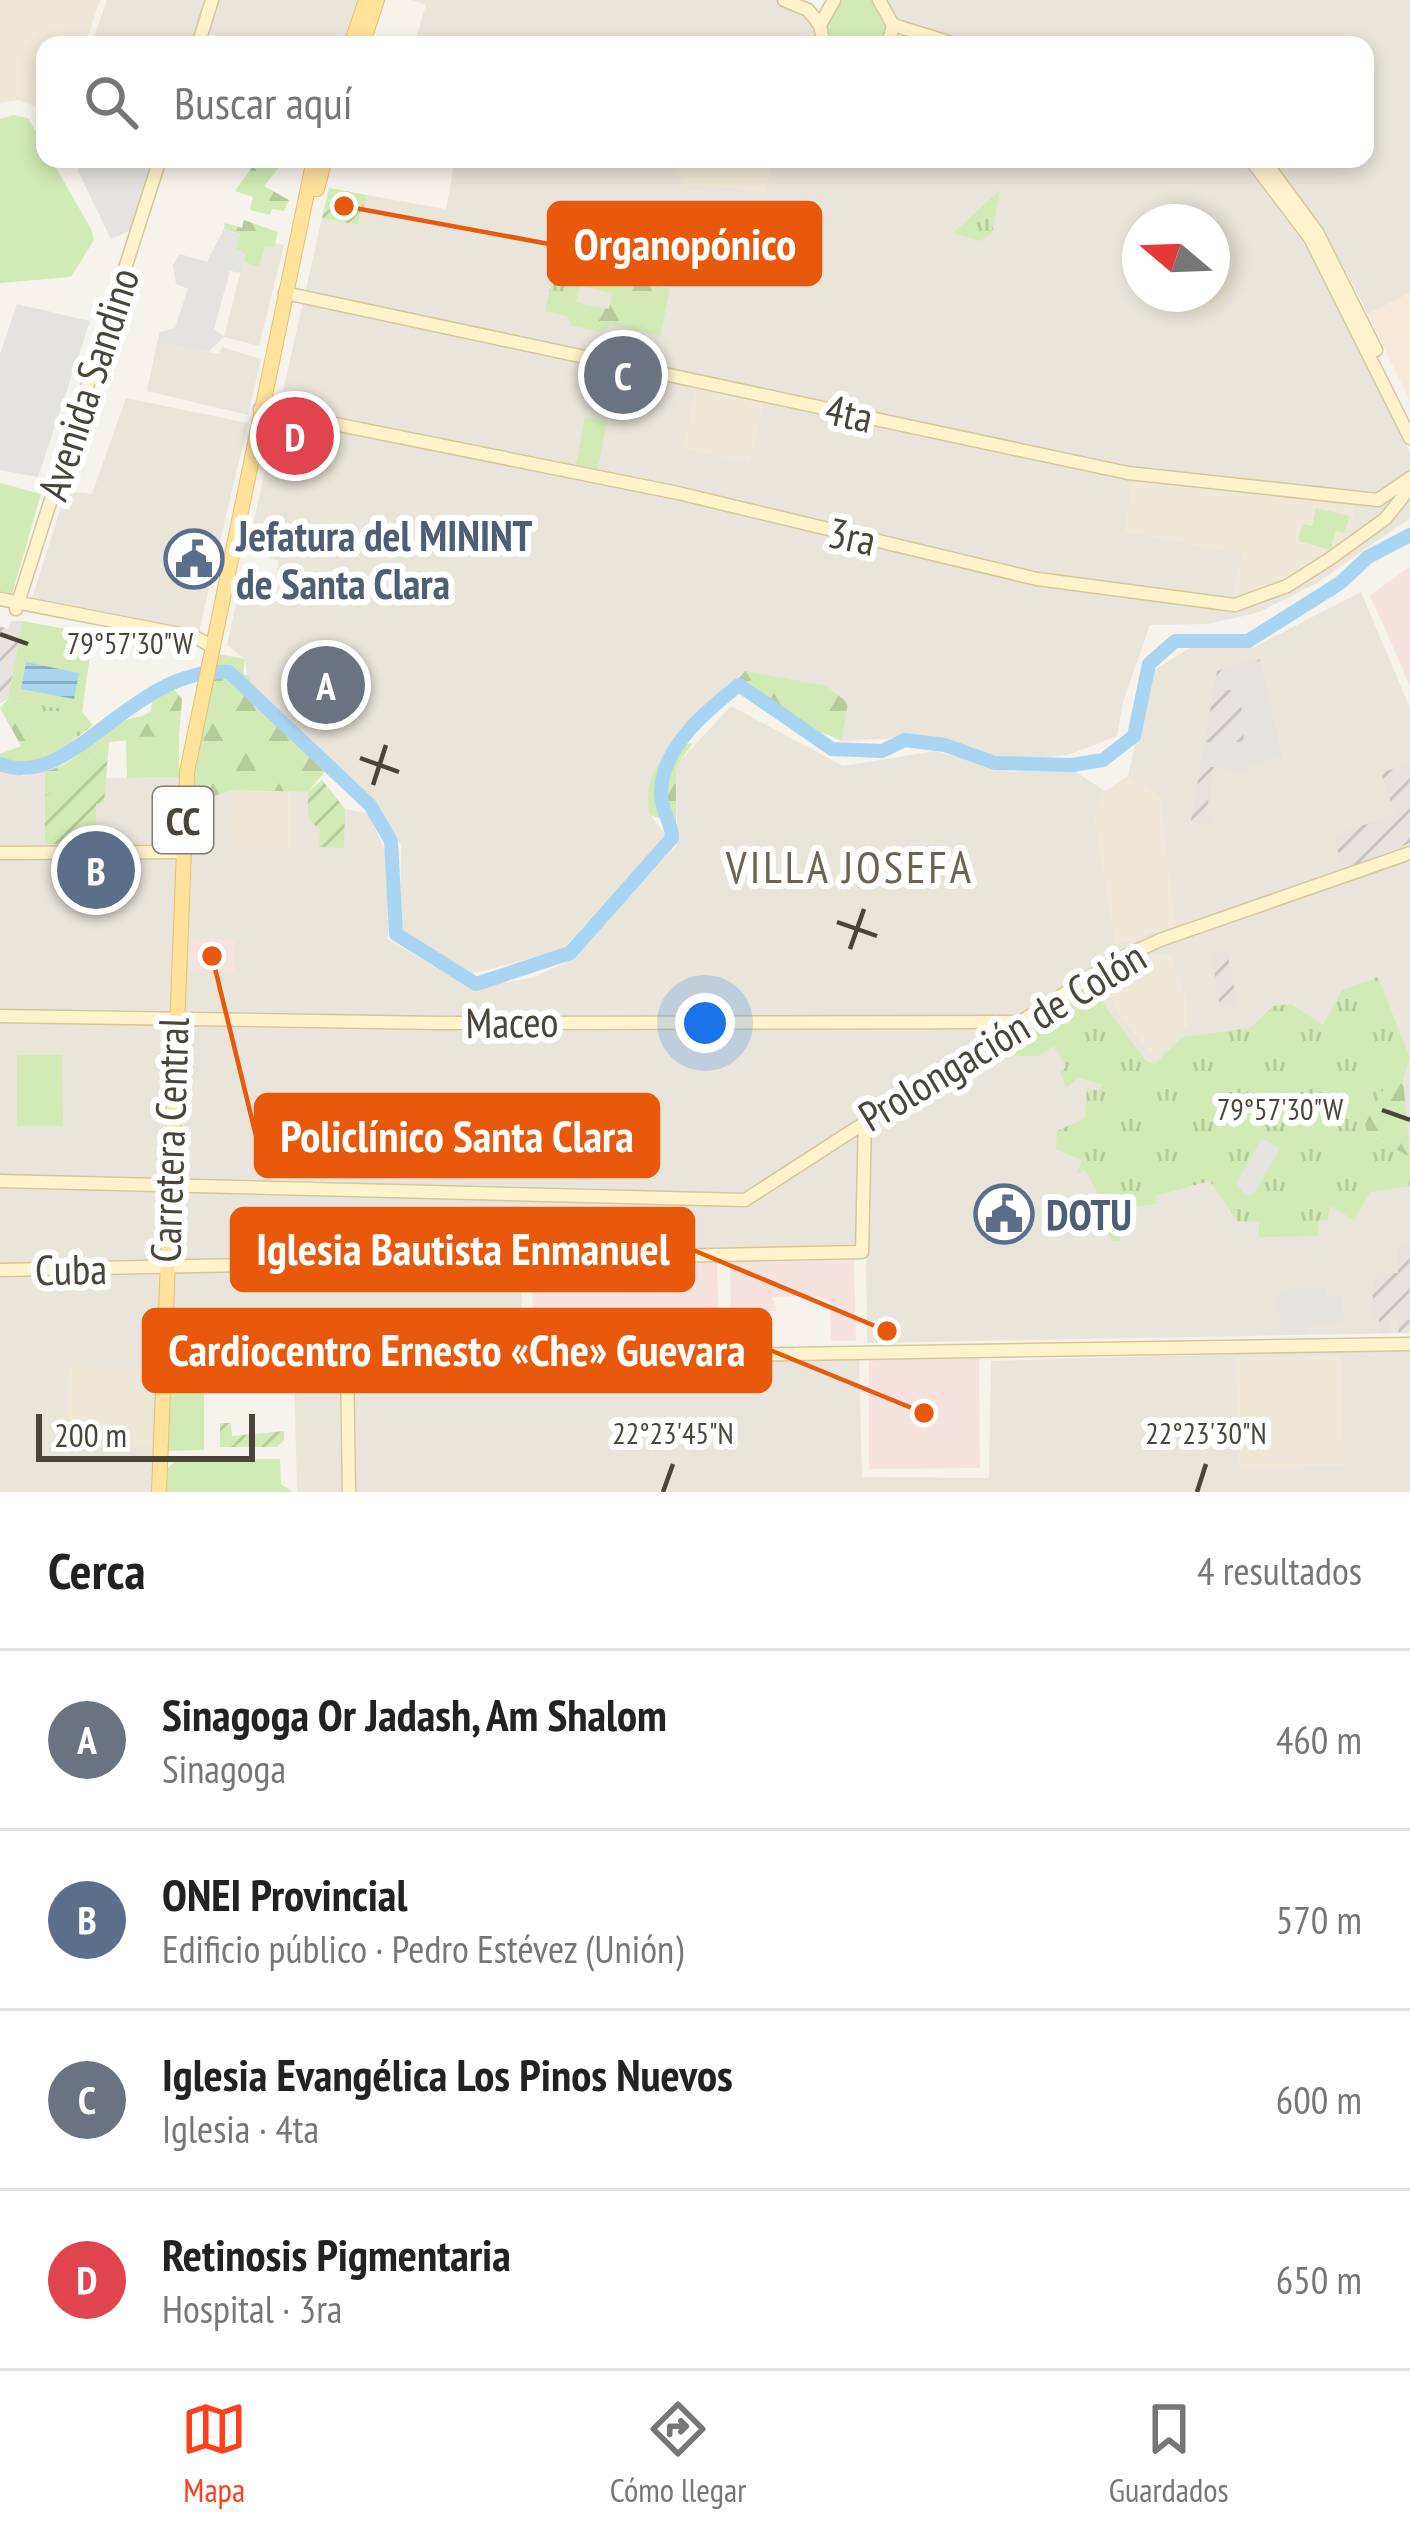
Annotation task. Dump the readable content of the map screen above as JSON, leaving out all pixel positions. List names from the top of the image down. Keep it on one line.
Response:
{"streets":{"main road":["Avenida Sandino","4ta","3ra","CC","Maceo","Prolongación de Colón","Carretera Central","Cuba"]},"crossings":[["4ta","Carretera Central"],["3ra","Carretera Central"],["Maceo","Prolongación de Colón"],["Maceo","Carretera Central"],["Prolongación de Colón","Carretera Central"],["Prolongación de Colón","Cuba"],["Carretera Central","Cuba"]],"districts":["VILLA JOSEFA"],"places":{"other":["Organopónico","Policlínico Santa Clara","Iglesia Bautista Enmanuel","Cardiocentro Ernesto «Che» Guevara"],"public building":["Jefatura del MININT de Santa Clara","DOTU"]},"scale_bar":"200 m","north":"left","page":{"search":"Buscar aquí","pins":["C","D","A","B"],"scale":"200 m","heading":["Cerca","4 resultados"],"list":[{"mark":"A","name":"Sinagoga Or Jadash, Am Shalom","note":"Sinagoga","value":"460 m"},{"mark":"B","name":"ONEI Provincial","note":"Edificio público · Pedro Estévez (Unión)","value":"570 m"},{"mark":"C","name":"Iglesia Evangélica Los Pinos Nuevos","note":"Iglesia · 4ta","value":"600 m"},{"mark":"D","name":"Retinosis Pigmentaria","note":"Hospital · 3ra","value":"650 m"}],"nav":["Mapa","Cómo llegar","Guardados"]},"coordinates":["79°57'30\"W","22°23'45\"N","22°23'30\"N"]}
